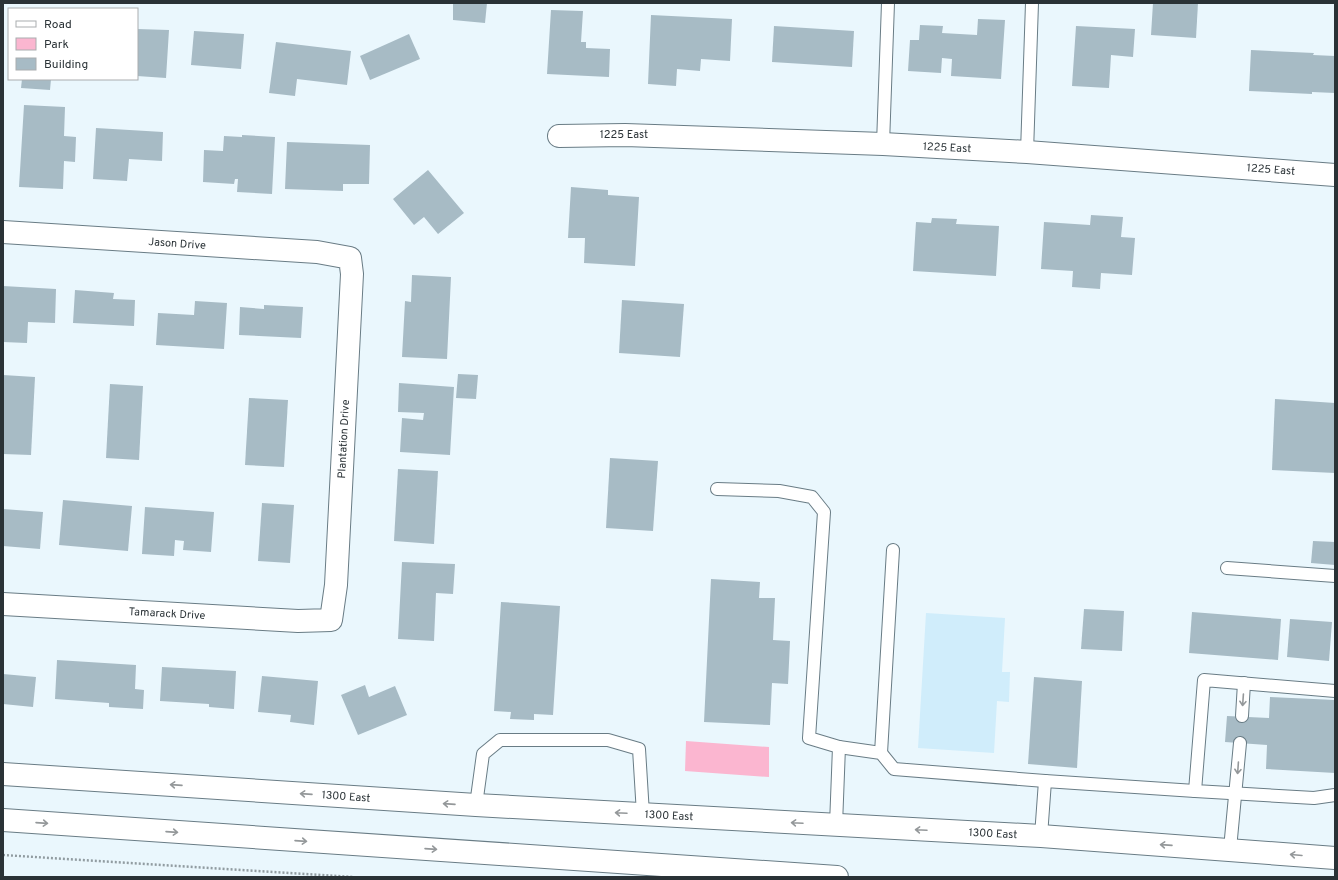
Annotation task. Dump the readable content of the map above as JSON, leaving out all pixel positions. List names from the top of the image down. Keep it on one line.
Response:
{"streets":{"main road":["1225 East","Jason Drive","Plantation Drive","Tamarack Drive","1300 East"]},"crossings":[["Jason Drive","Plantation Drive"],["Plantation Drive","Tamarack Drive"]],"legend":["Road","Park","Building"]}
